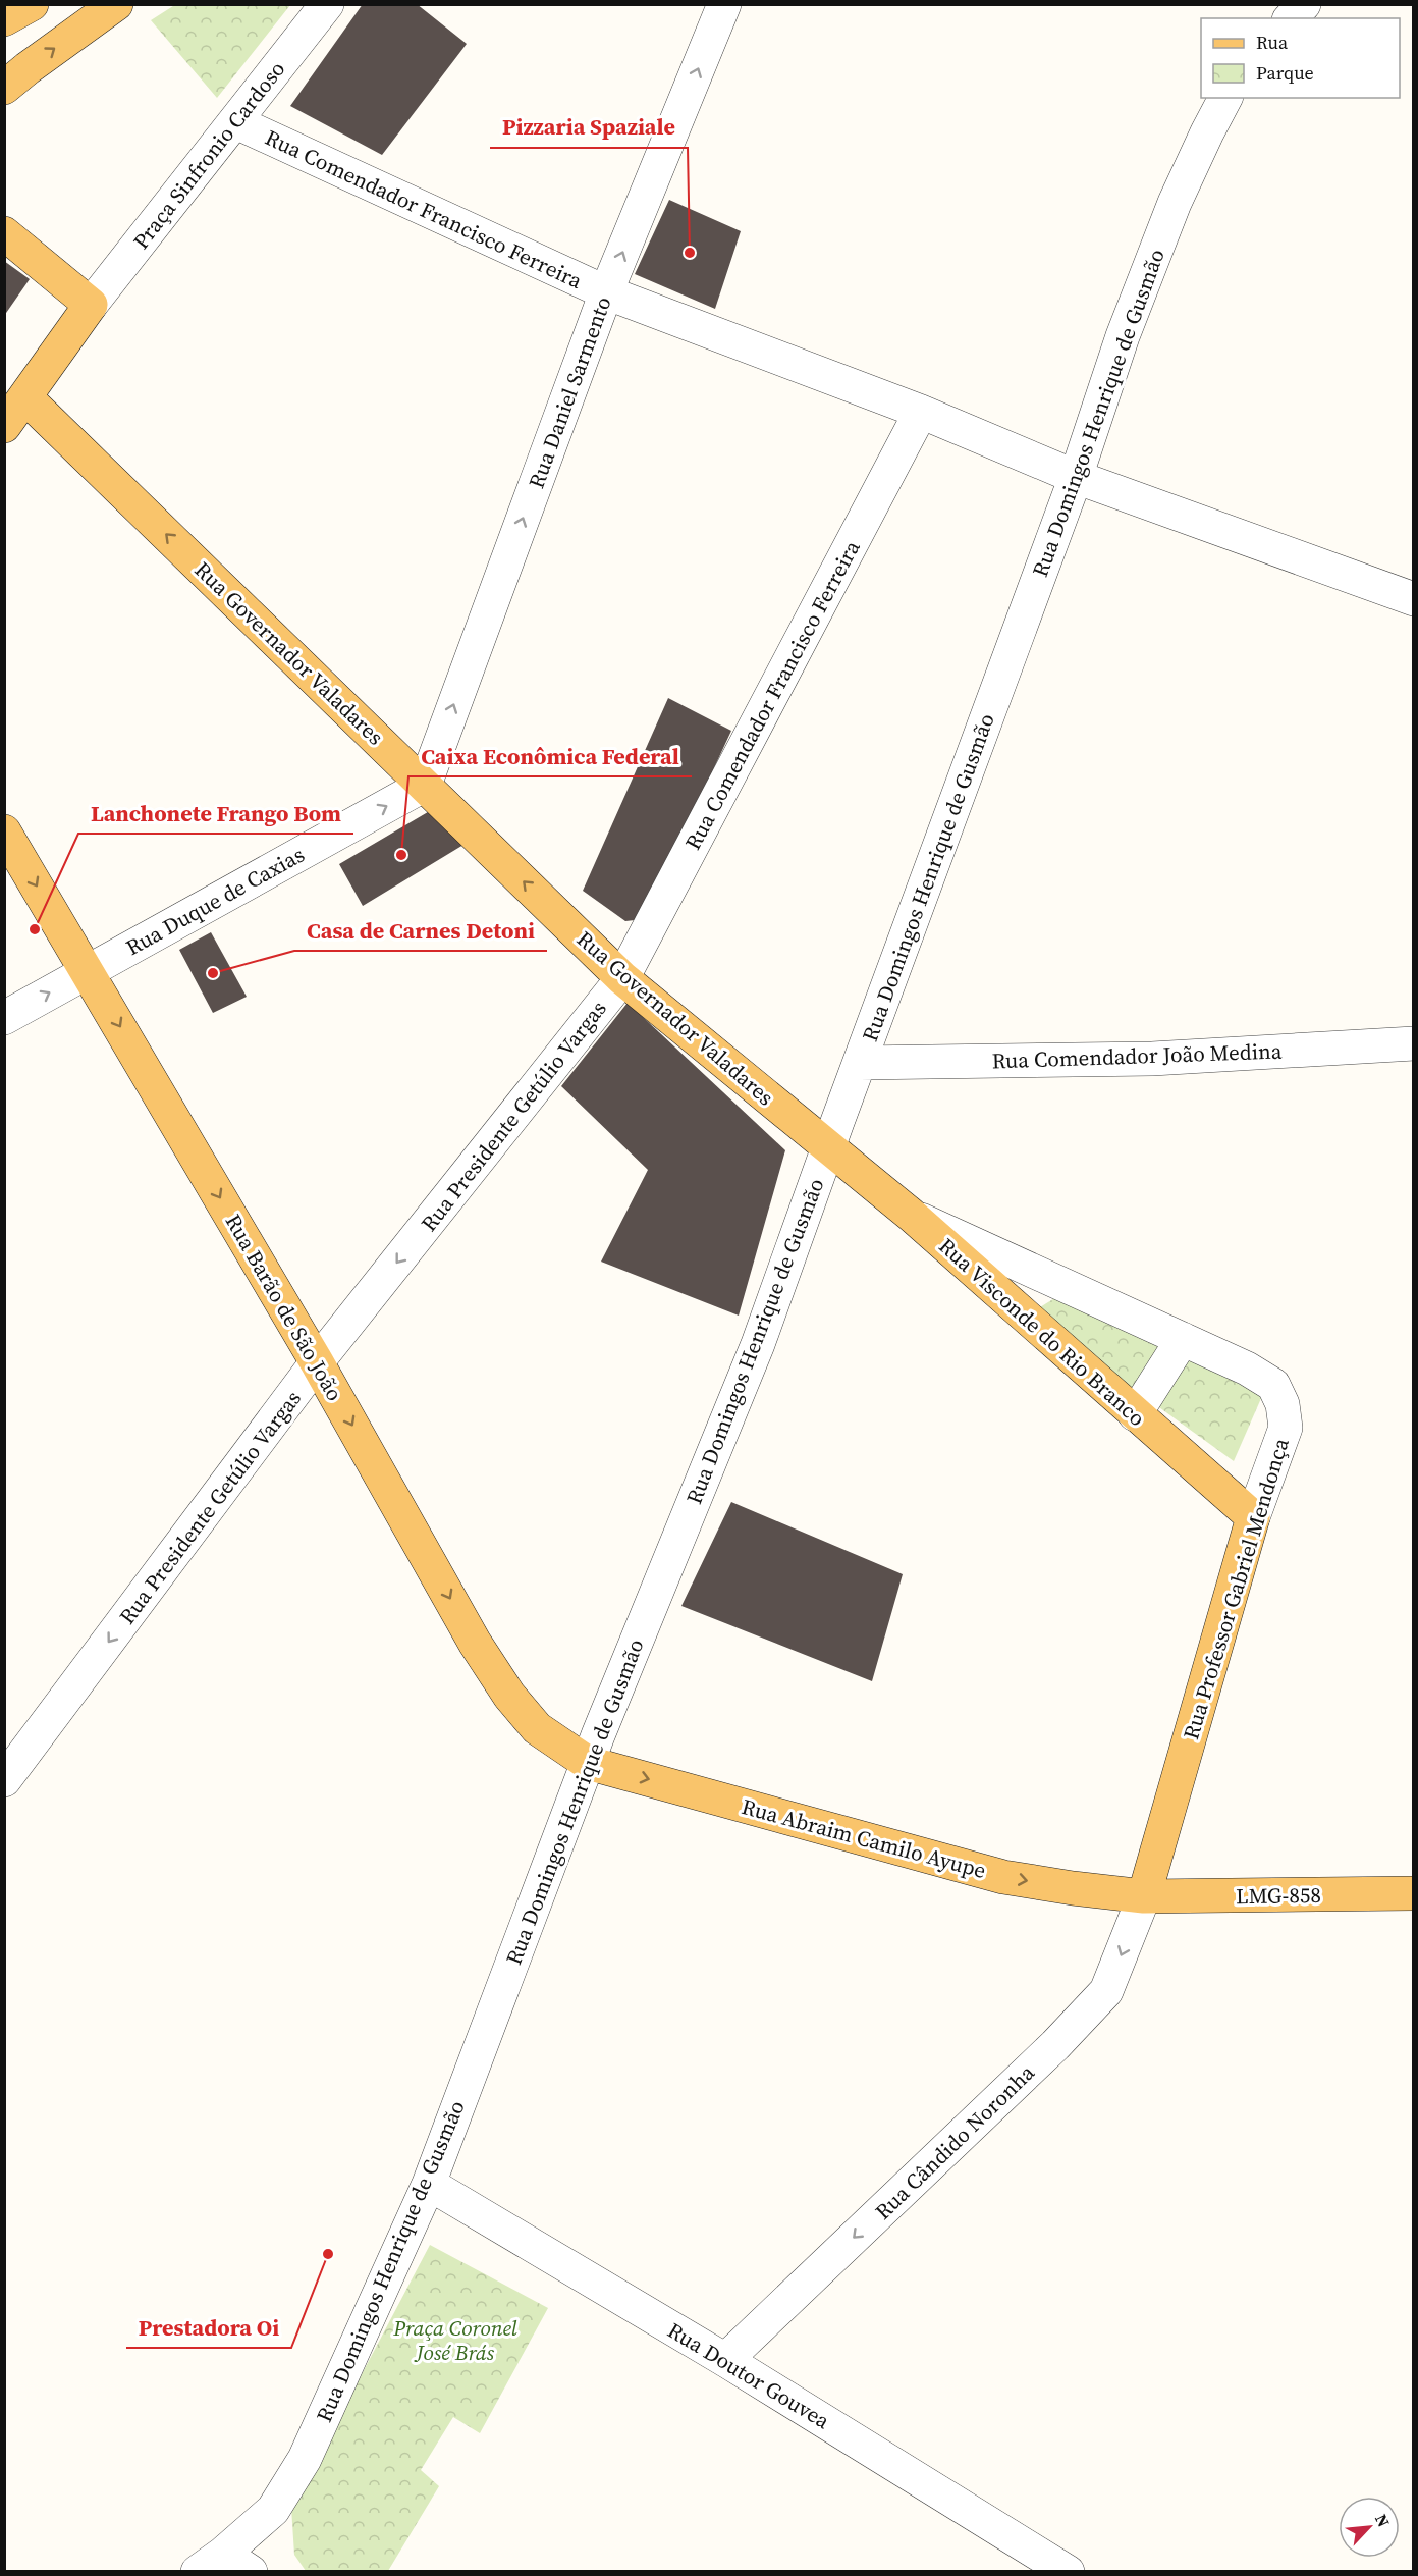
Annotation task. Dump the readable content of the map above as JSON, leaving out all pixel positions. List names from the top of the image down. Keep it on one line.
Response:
{"streets":{"main road":["Rua Governador Valadares","Rua Barão de São João","Rua Visconde do Rio Branco","Rua Professor Gabriel Mendonça","Rua Abraim Camilo Ayupe","LMG-858"],"street":["Praça Sinfronio Cardoso","Rua Comendador Francisco Ferreira","Rua Daniel Sarmento","Rua Domingos Henrique de Gusmão","Rua Duque de Caxias","Rua Comendador João Medina","Rua Presidente Getúlio Vargas","Rua Cândido Noronha","Rua Doutor Gouvea"]},"crossings":[["Praça Sinfronio Cardoso","Rua Comendador Francisco Ferreira"],["Rua Comendador Francisco Ferreira","Rua Daniel Sarmento"],["Rua Comendador Francisco Ferreira","Rua Domingos Henrique de Gusmão"],["Rua Comendador Francisco Ferreira","Rua Governador Valadares"],["Rua Comendador Francisco Ferreira","Rua Presidente Getúlio Vargas"],["Rua Daniel Sarmento","Rua Governador Valadares"],["Rua Daniel Sarmento","Rua Duque de Caxias"],["Rua Domingos Henrique de Gusmão","Rua Governador Valadares"],["Rua Domingos Henrique de Gusmão","Rua Comendador João Medina"],["Rua Domingos Henrique de Gusmão","Rua Barão de São João"],["Rua Domingos Henrique de Gusmão","Rua Visconde do Rio Branco"],["Rua Domingos Henrique de Gusmão","Rua Abraim Camilo Ayupe"],["Rua Domingos Henrique de Gusmão","Rua Doutor Gouvea"],["Rua Governador Valadares","Rua Duque de Caxias"],["Rua Governador Valadares","Rua Presidente Getúlio Vargas"],["Rua Governador Valadares","Rua Visconde do Rio Branco"],["Rua Duque de Caxias","Rua Barão de São João"],["Rua Presidente Getúlio Vargas","Rua Barão de São João"],["Rua Barão de São João","Rua Abraim Camilo Ayupe"],["Rua Visconde do Rio Branco","Rua Professor Gabriel Mendonça"],["Rua Professor Gabriel Mendonça","Rua Abraim Camilo Ayupe"],["Rua Professor Gabriel Mendonça","LMG-858"],["Rua Professor Gabriel Mendonça","Rua Cândido Noronha"],["Rua Abraim Camilo Ayupe","LMG-858"],["Rua Abraim Camilo Ayupe","Rua Cândido Noronha"],["LMG-858","Rua Cândido Noronha"],["Rua Cândido Noronha","Rua Doutor Gouvea"]],"one_way":["Rua Daniel Sarmento","Rua Governador Valadares","Rua Duque de Caxias","Rua Presidente Getúlio Vargas","Rua Barão de São João","Rua Abraim Camilo Ayupe","Rua Cândido Noronha"],"parks":["Praça Coronel José Brás"],"places":["Pizzaria Spaziale","Caixa Econômica Federal","Lanchonete Frango Bom","Casa de Carnes Detoni","Prestadora Oi"],"legend":["Rua","Parque"],"north":"top right"}
